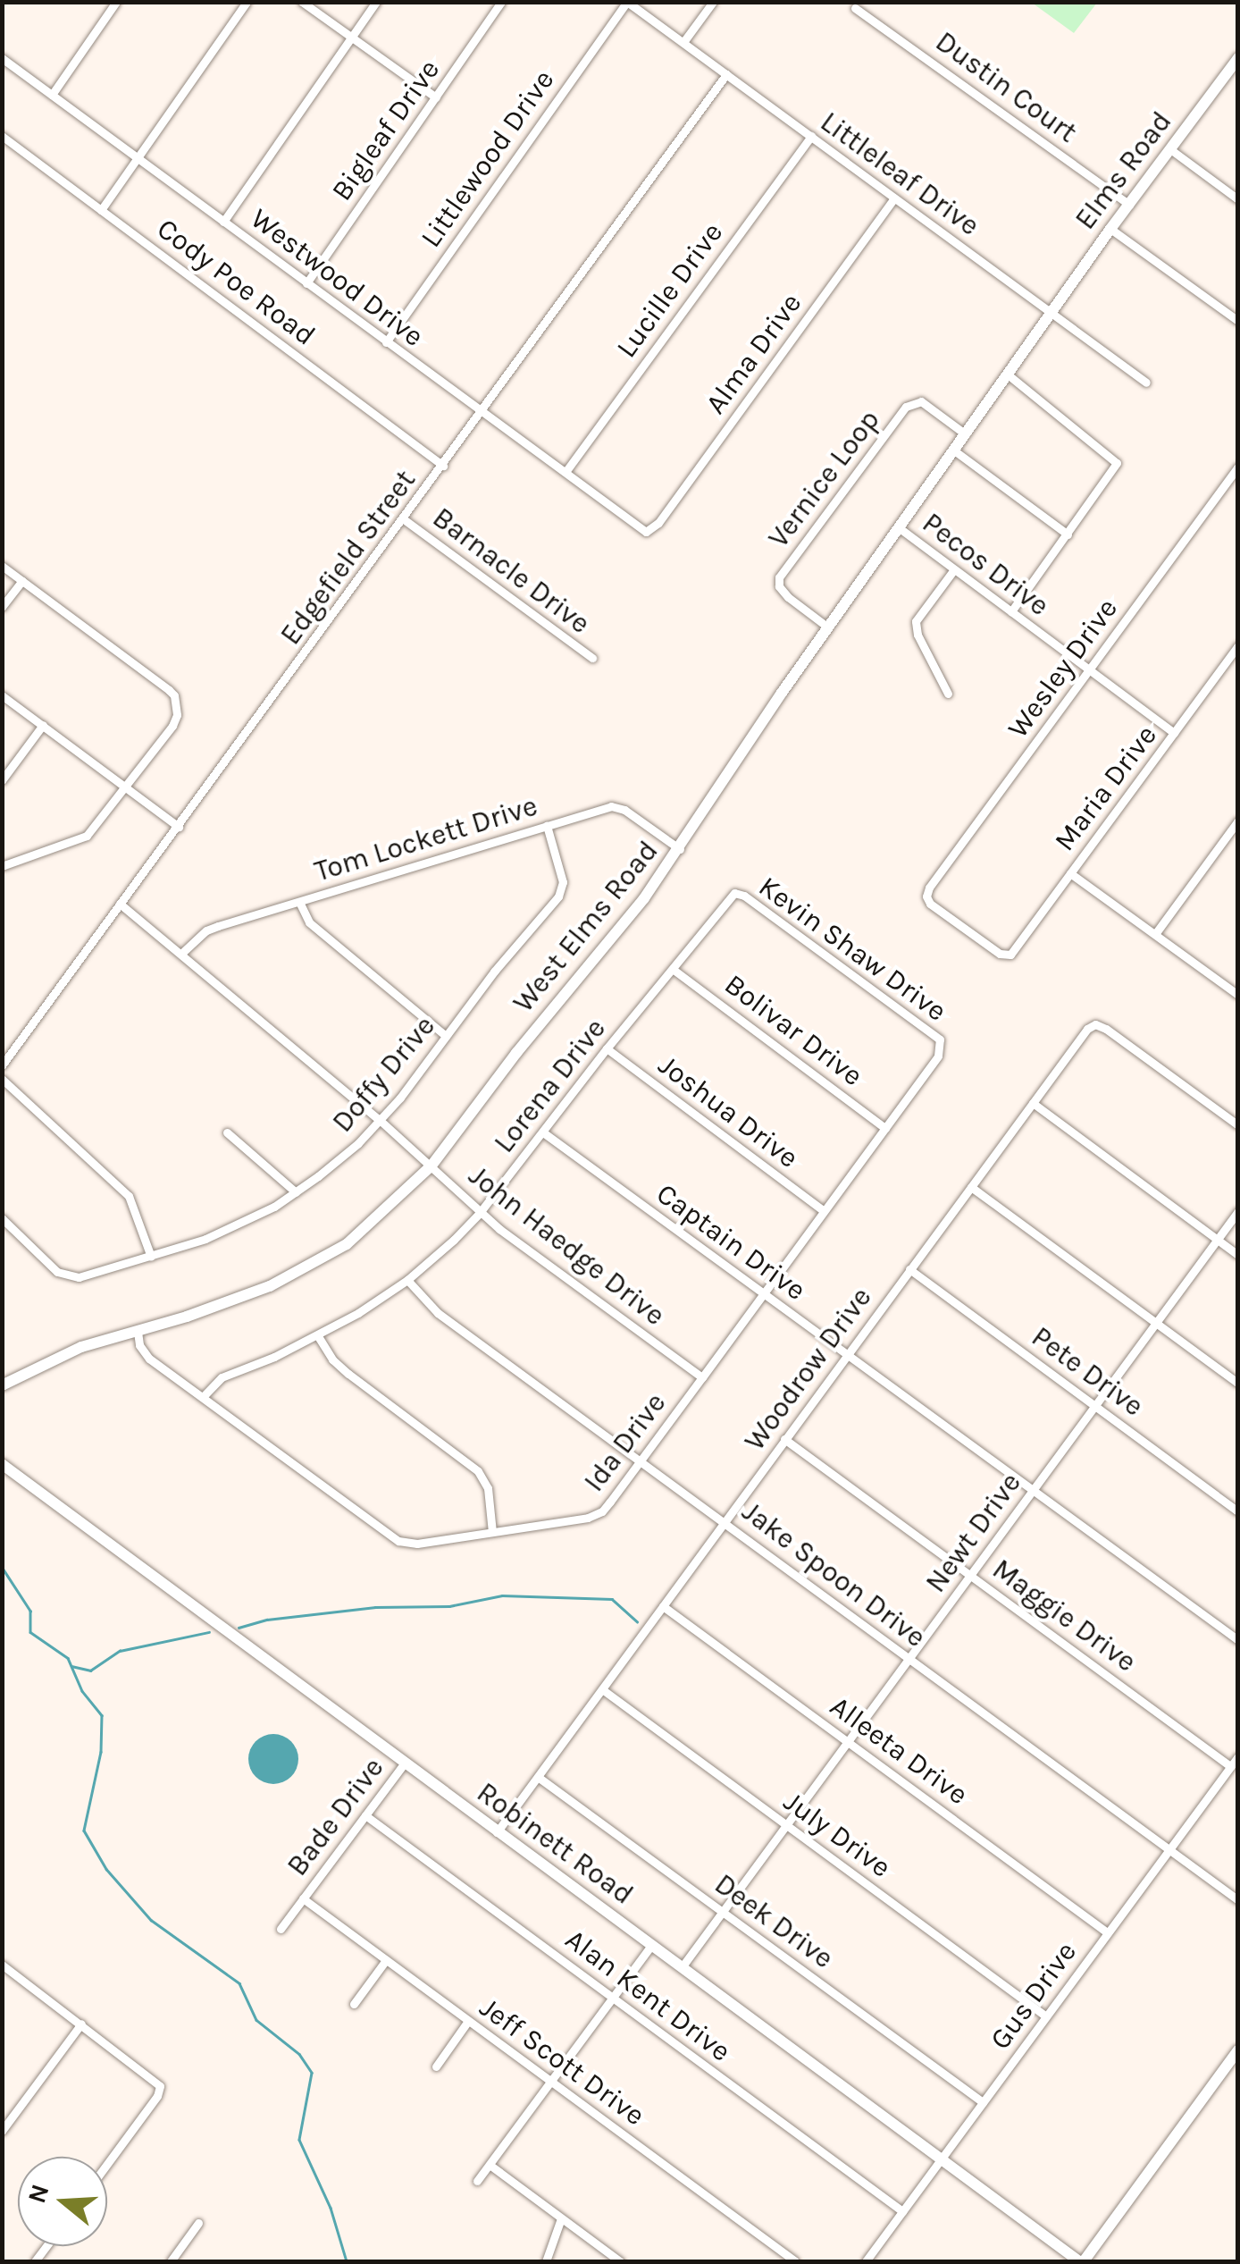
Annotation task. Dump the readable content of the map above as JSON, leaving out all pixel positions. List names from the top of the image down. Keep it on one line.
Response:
{"streets":{"main road":["Elms Road","West Elms Road","Robinett Road"],"street":["Dustin Court","Bigleaf Drive","Littlewood Drive","Littleleaf Drive","Westwood Drive","Cody Poe Road","Lucille Drive","Alma Drive","Vernice Loop","Edgefield Street","Pecos Drive","Barnacle Drive","Wesley Drive","Maria Drive","Tom Lockett Drive","Kevin Shaw Drive","Bolivar Drive","Doffy Drive","Lorena Drive","Joshua Drive","Captain Drive","John Haedge Drive","Woodrow Drive","Pete Drive","Ida Drive","Newt Drive","Jake Spoon Drive","Maggie Drive","Alleeta Drive","Bade Drive","July Drive","Deek Drive","Alan Kent Drive","Gus Drive","Jeff Scott Drive"]},"crossings":[["Dustin Court","Elms Road"],["Bigleaf Drive","Westwood Drive"],["Littlewood Drive","Littleleaf Drive"],["Littlewood Drive","Westwood Drive"],["Elms Road","Littleleaf Drive"],["Elms Road","West Elms Road"],["Littleleaf Drive","Lucille Drive"],["Littleleaf Drive","Alma Drive"],["Littleleaf Drive","Edgefield Street"],["Littleleaf Drive","West Elms Road"],["Westwood Drive","Lucille Drive"],["Westwood Drive","Alma Drive"],["Westwood Drive","Edgefield Street"],["Cody Poe Road","Edgefield Street"],["Vernice Loop","West Elms Road"],["Edgefield Street","Barnacle Drive"],["Edgefield Street","John Haedge Drive"],["Pecos Drive","Wesley Drive"],["Pecos Drive","Maria Drive"],["Pecos Drive","West Elms Road"],["Wesley Drive","Maria Drive"],["Tom Lockett Drive","West Elms Road"],["Tom Lockett Drive","Doffy Drive"],["Tom Lockett Drive","John Haedge Drive"],["West Elms Road","John Haedge Drive"],["West Elms Road","Ida Drive"],["Kevin Shaw Drive","Lorena Drive"],["Kevin Shaw Drive","Ida Drive"],["Bolivar Drive","Lorena Drive"],["Bolivar Drive","Ida Drive"],["Doffy Drive","John Haedge Drive"],["Lorena Drive","Joshua Drive"],["Lorena Drive","Captain Drive"],["Lorena Drive","John Haedge Drive"],["Lorena Drive","Ida Drive"],["Lorena Drive","Jake Spoon Drive"],["Joshua Drive","Ida Drive"],["Captain Drive","Woodrow Drive"],["Captain Drive","Ida Drive"],["Captain Drive","Newt Drive"],["John Haedge Drive","Ida Drive"],["Woodrow Drive","Pete Drive"],["Woodrow Drive","Jake Spoon Drive"],["Woodrow Drive","Maggie Drive"],["Woodrow Drive","Alleeta Drive"],["Woodrow Drive","July Drive"],["Woodrow Drive","Robinett Road"],["Woodrow Drive","Deek Drive"],["Pete Drive","Newt Drive"],["Ida Drive","Jake Spoon Drive"],["Newt Drive","Jake Spoon Drive"],["Newt Drive","Maggie Drive"],["Newt Drive","Alleeta Drive"],["Newt Drive","July Drive"],["Newt Drive","Robinett Road"],["Newt Drive","Deek Drive"],["Jake Spoon Drive","Gus Drive"],["Maggie Drive","Gus Drive"],["Alleeta Drive","Gus Drive"],["Bade Drive","Robinett Road"],["Bade Drive","Alan Kent Drive"],["Bade Drive","Jeff Scott Drive"],["July Drive","Gus Drive"],["Robinett Road","Gus Drive"],["Deek Drive","Gus Drive"],["Alan Kent Drive","Gus Drive"]],"north":"left"}
